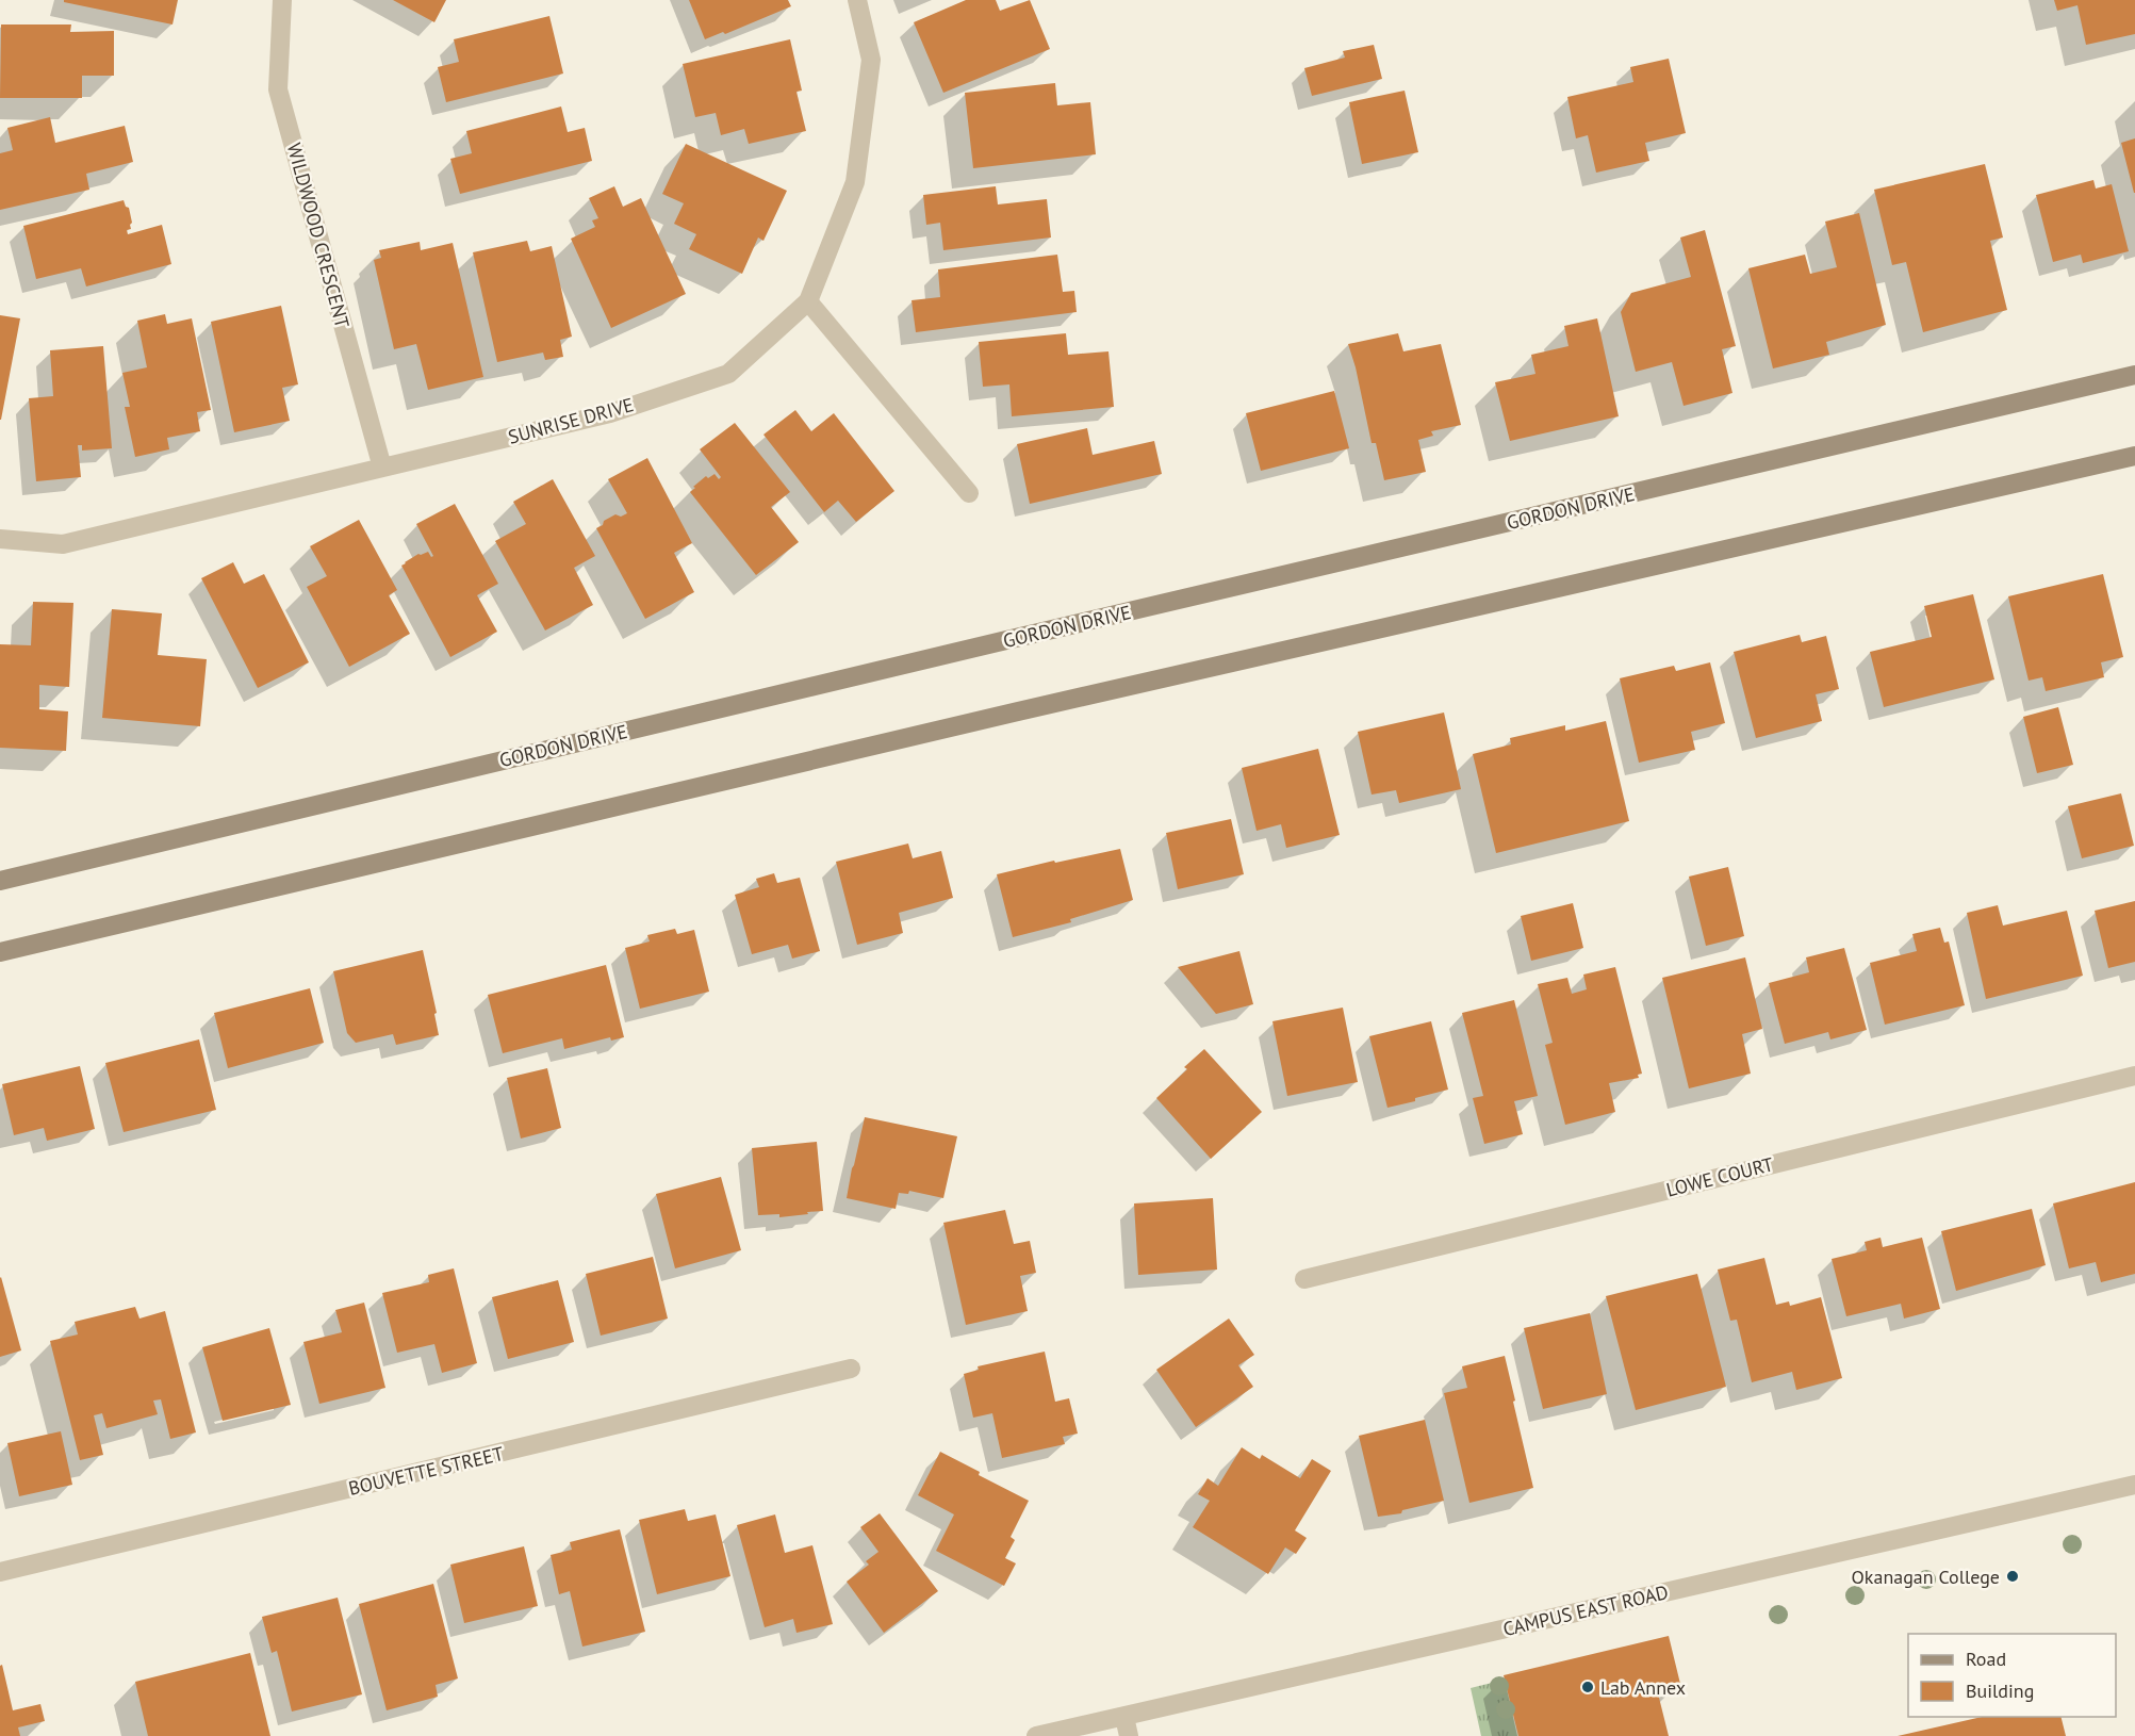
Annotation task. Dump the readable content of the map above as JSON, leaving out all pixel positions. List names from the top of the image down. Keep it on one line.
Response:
{"streets":{"main road":["GORDON DRIVE"],"street":["WILDWOOD CRESCENT","SUNRISE DRIVE","LOWE COURT","BOUVETTE STREET","CAMPUS EAST ROAD"]},"crossings":[["WILDWOOD CRESCENT","SUNRISE DRIVE"]],"places":["Okanagan College","Lab Annex"],"legend":["Road","Building"]}
